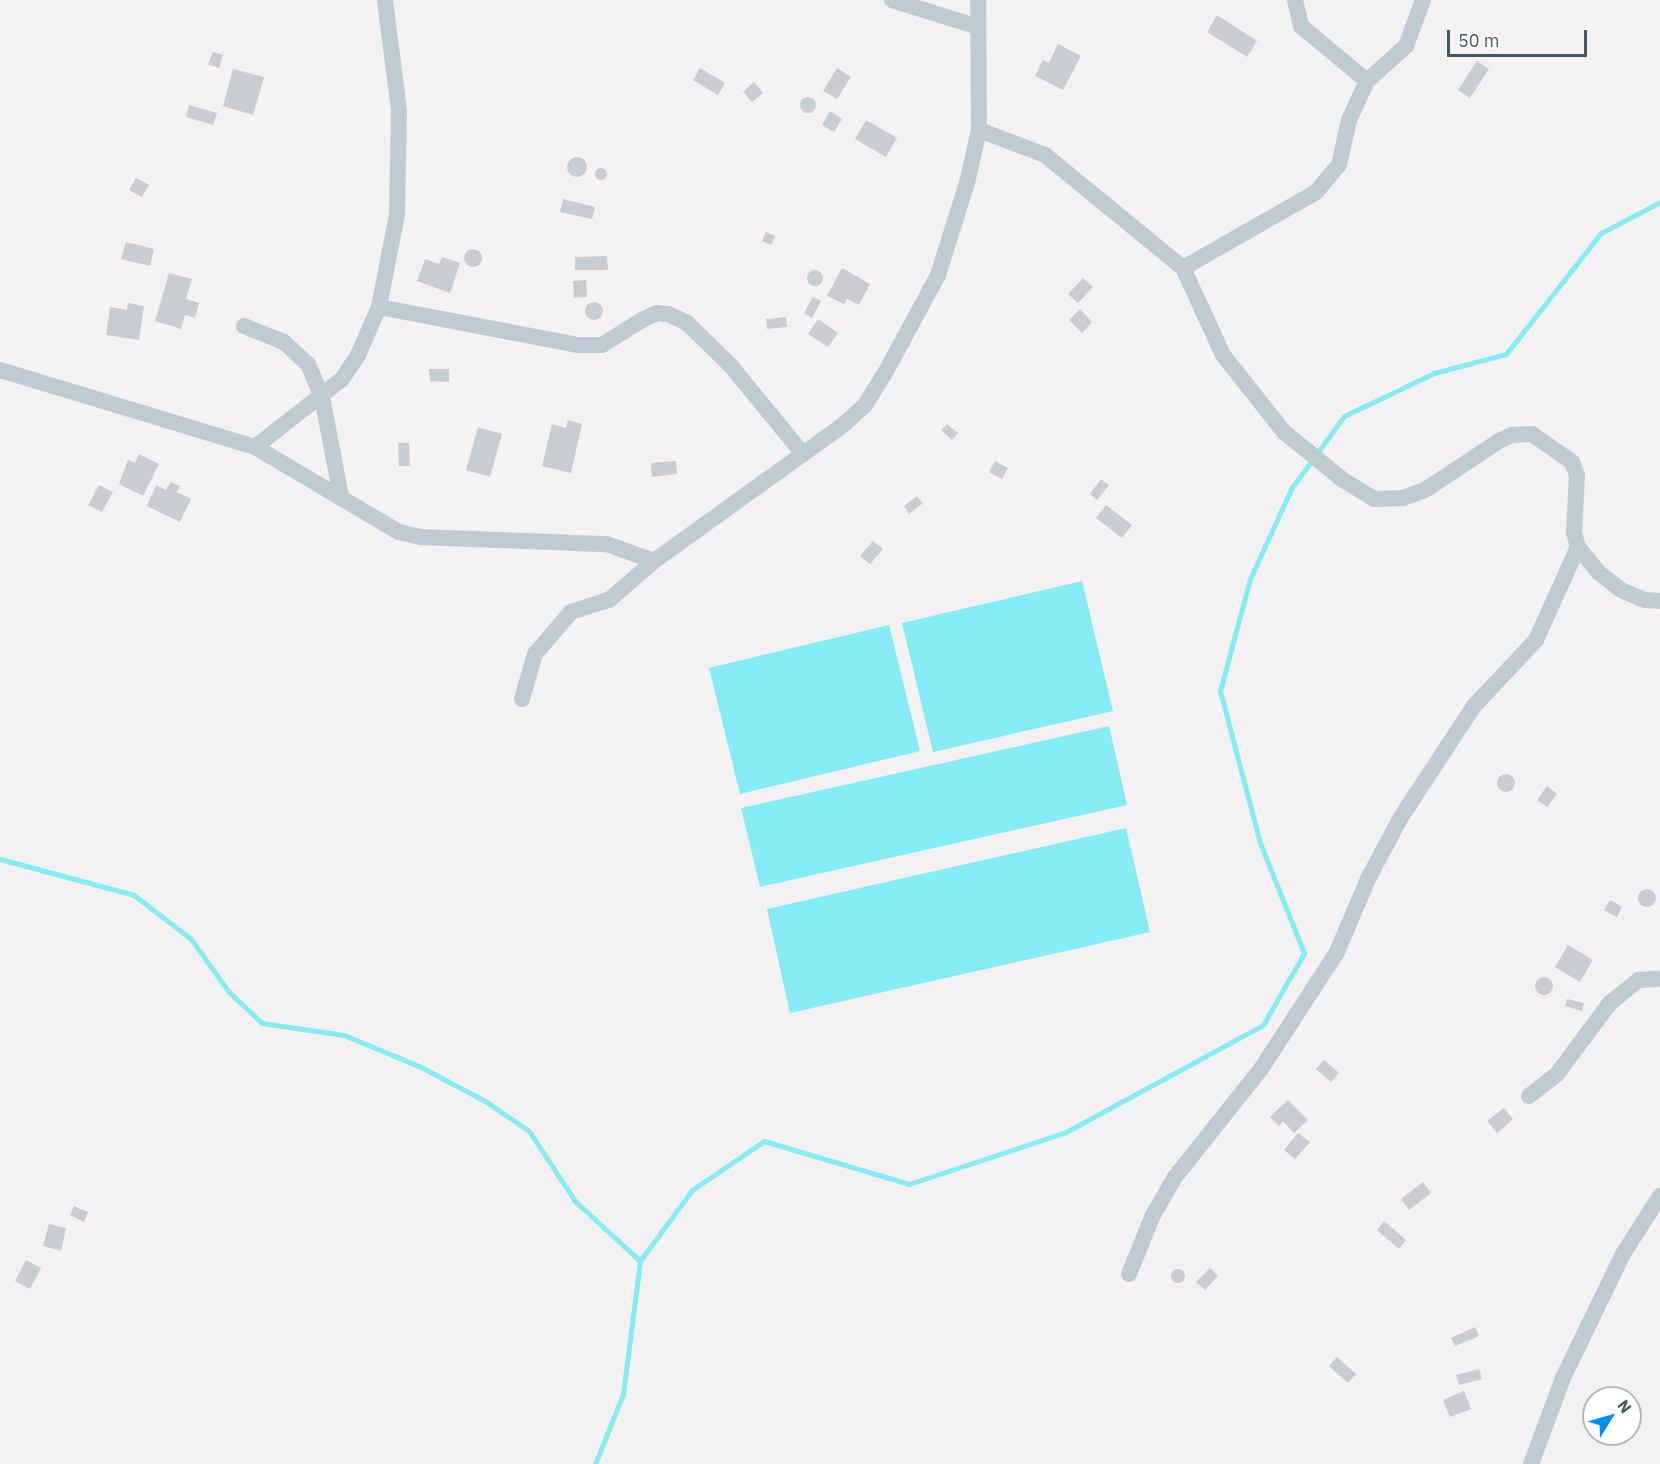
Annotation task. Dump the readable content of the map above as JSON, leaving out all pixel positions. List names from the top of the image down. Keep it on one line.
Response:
{"scale_bar":"50 m","north":"top right"}
